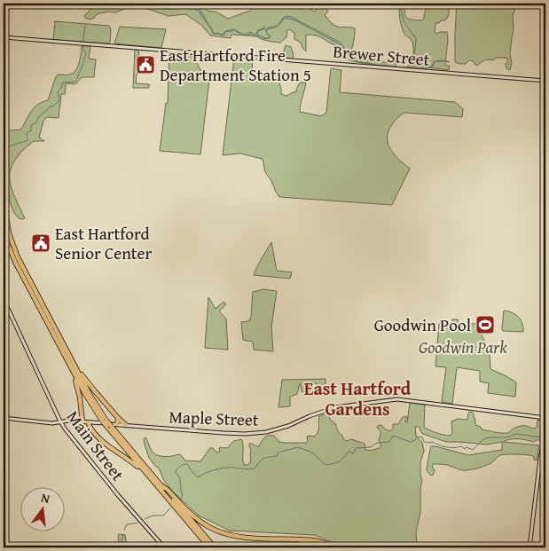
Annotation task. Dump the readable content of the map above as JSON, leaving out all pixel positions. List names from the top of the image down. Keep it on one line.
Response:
{"streets":{"main road":["Brewer Street","Maple Street","Main Street"]},"crossings":[["Maple Street","Main Street"]],"districts":["East Hartford Gardens"],"parks":["Goodwin Park"],"places":{"public building":["East Hartford Fire Department Station 5","East Hartford Senior Center"],"sports":["Goodwin Pool"]},"north":"top"}
